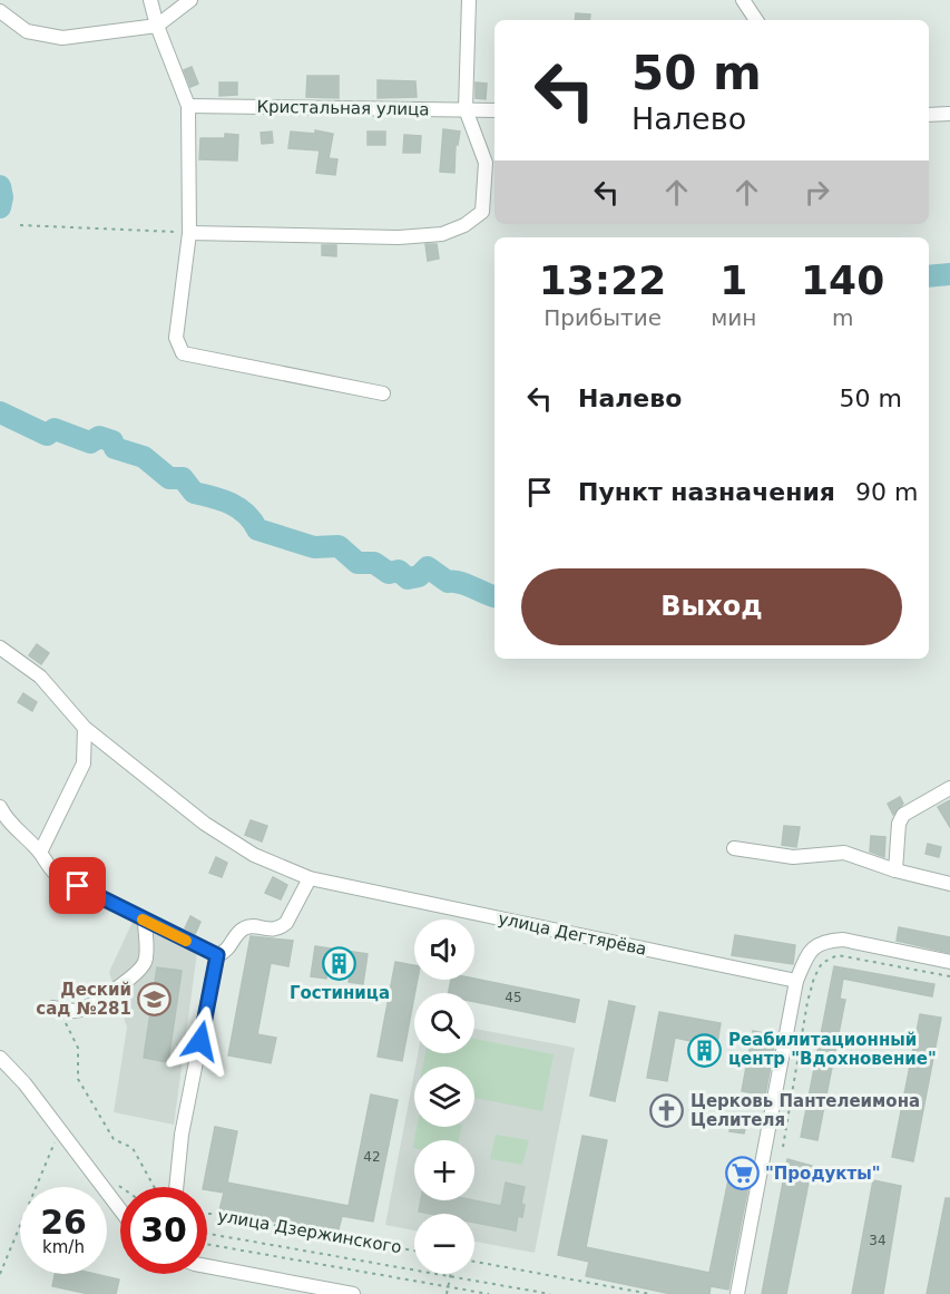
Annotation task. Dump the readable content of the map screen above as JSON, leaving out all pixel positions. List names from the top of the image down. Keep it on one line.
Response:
{"streets":{"street":["Кристальная улица","улица Дегтярёва"],"path":["улица Дзержинского"]},"places":{"building":["Гостиница","Реабилитационный центр \"Вдохновение\""],"school or university":["Деский сад №281"],"church":["Церковь Пантелеимона Целителя"],"supermarket":["\"Продукты\""]},"house_numbers":["45","42","34"],"page":{"turn":["50 m","Налево"],"eta":["13:22","Прибытие","1","мин","140","m"],"list":[{"name":"Налево","value":"50 m"},{"name":"Пункт назначения","value":"90 m"}],"buttons":"Выход","map_buttons":["+","−"],"speed":"26 km/h","limit":"30"}}
